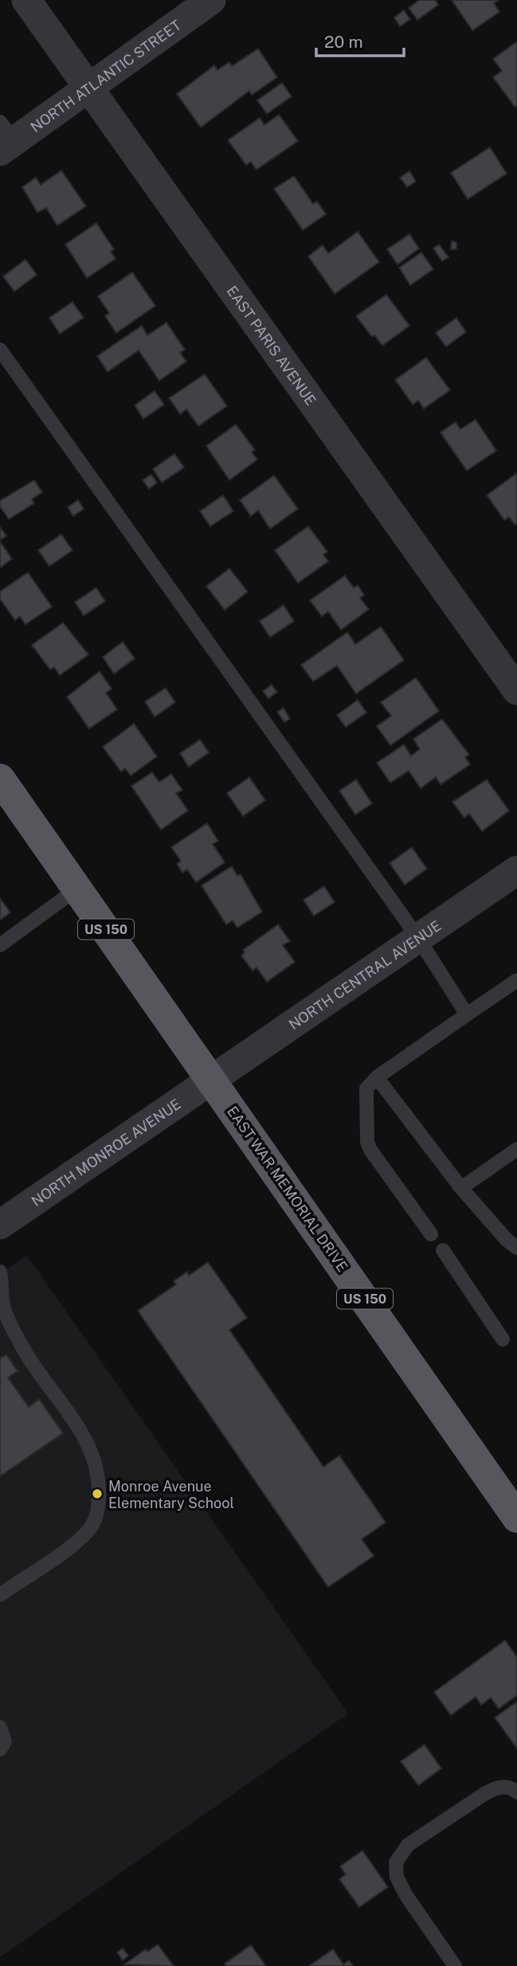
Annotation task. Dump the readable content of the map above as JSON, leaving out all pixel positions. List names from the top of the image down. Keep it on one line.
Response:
{"streets":{"highway":["US 150","EAST WAR MEMORIAL DRIVE"],"street":["NORTH ATLANTIC STREET","EAST PARIS AVENUE","NORTH CENTRAL AVENUE","NORTH MONROE AVENUE"]},"crossings":[["NORTH ATLANTIC STREET","EAST PARIS AVENUE"],["NORTH CENTRAL AVENUE","NORTH MONROE AVENUE"],["NORTH CENTRAL AVENUE","EAST WAR MEMORIAL DRIVE"],["NORTH MONROE AVENUE","EAST WAR MEMORIAL DRIVE"]],"places":["Monroe Avenue Elementary School"],"scale_bar":"20 m"}
